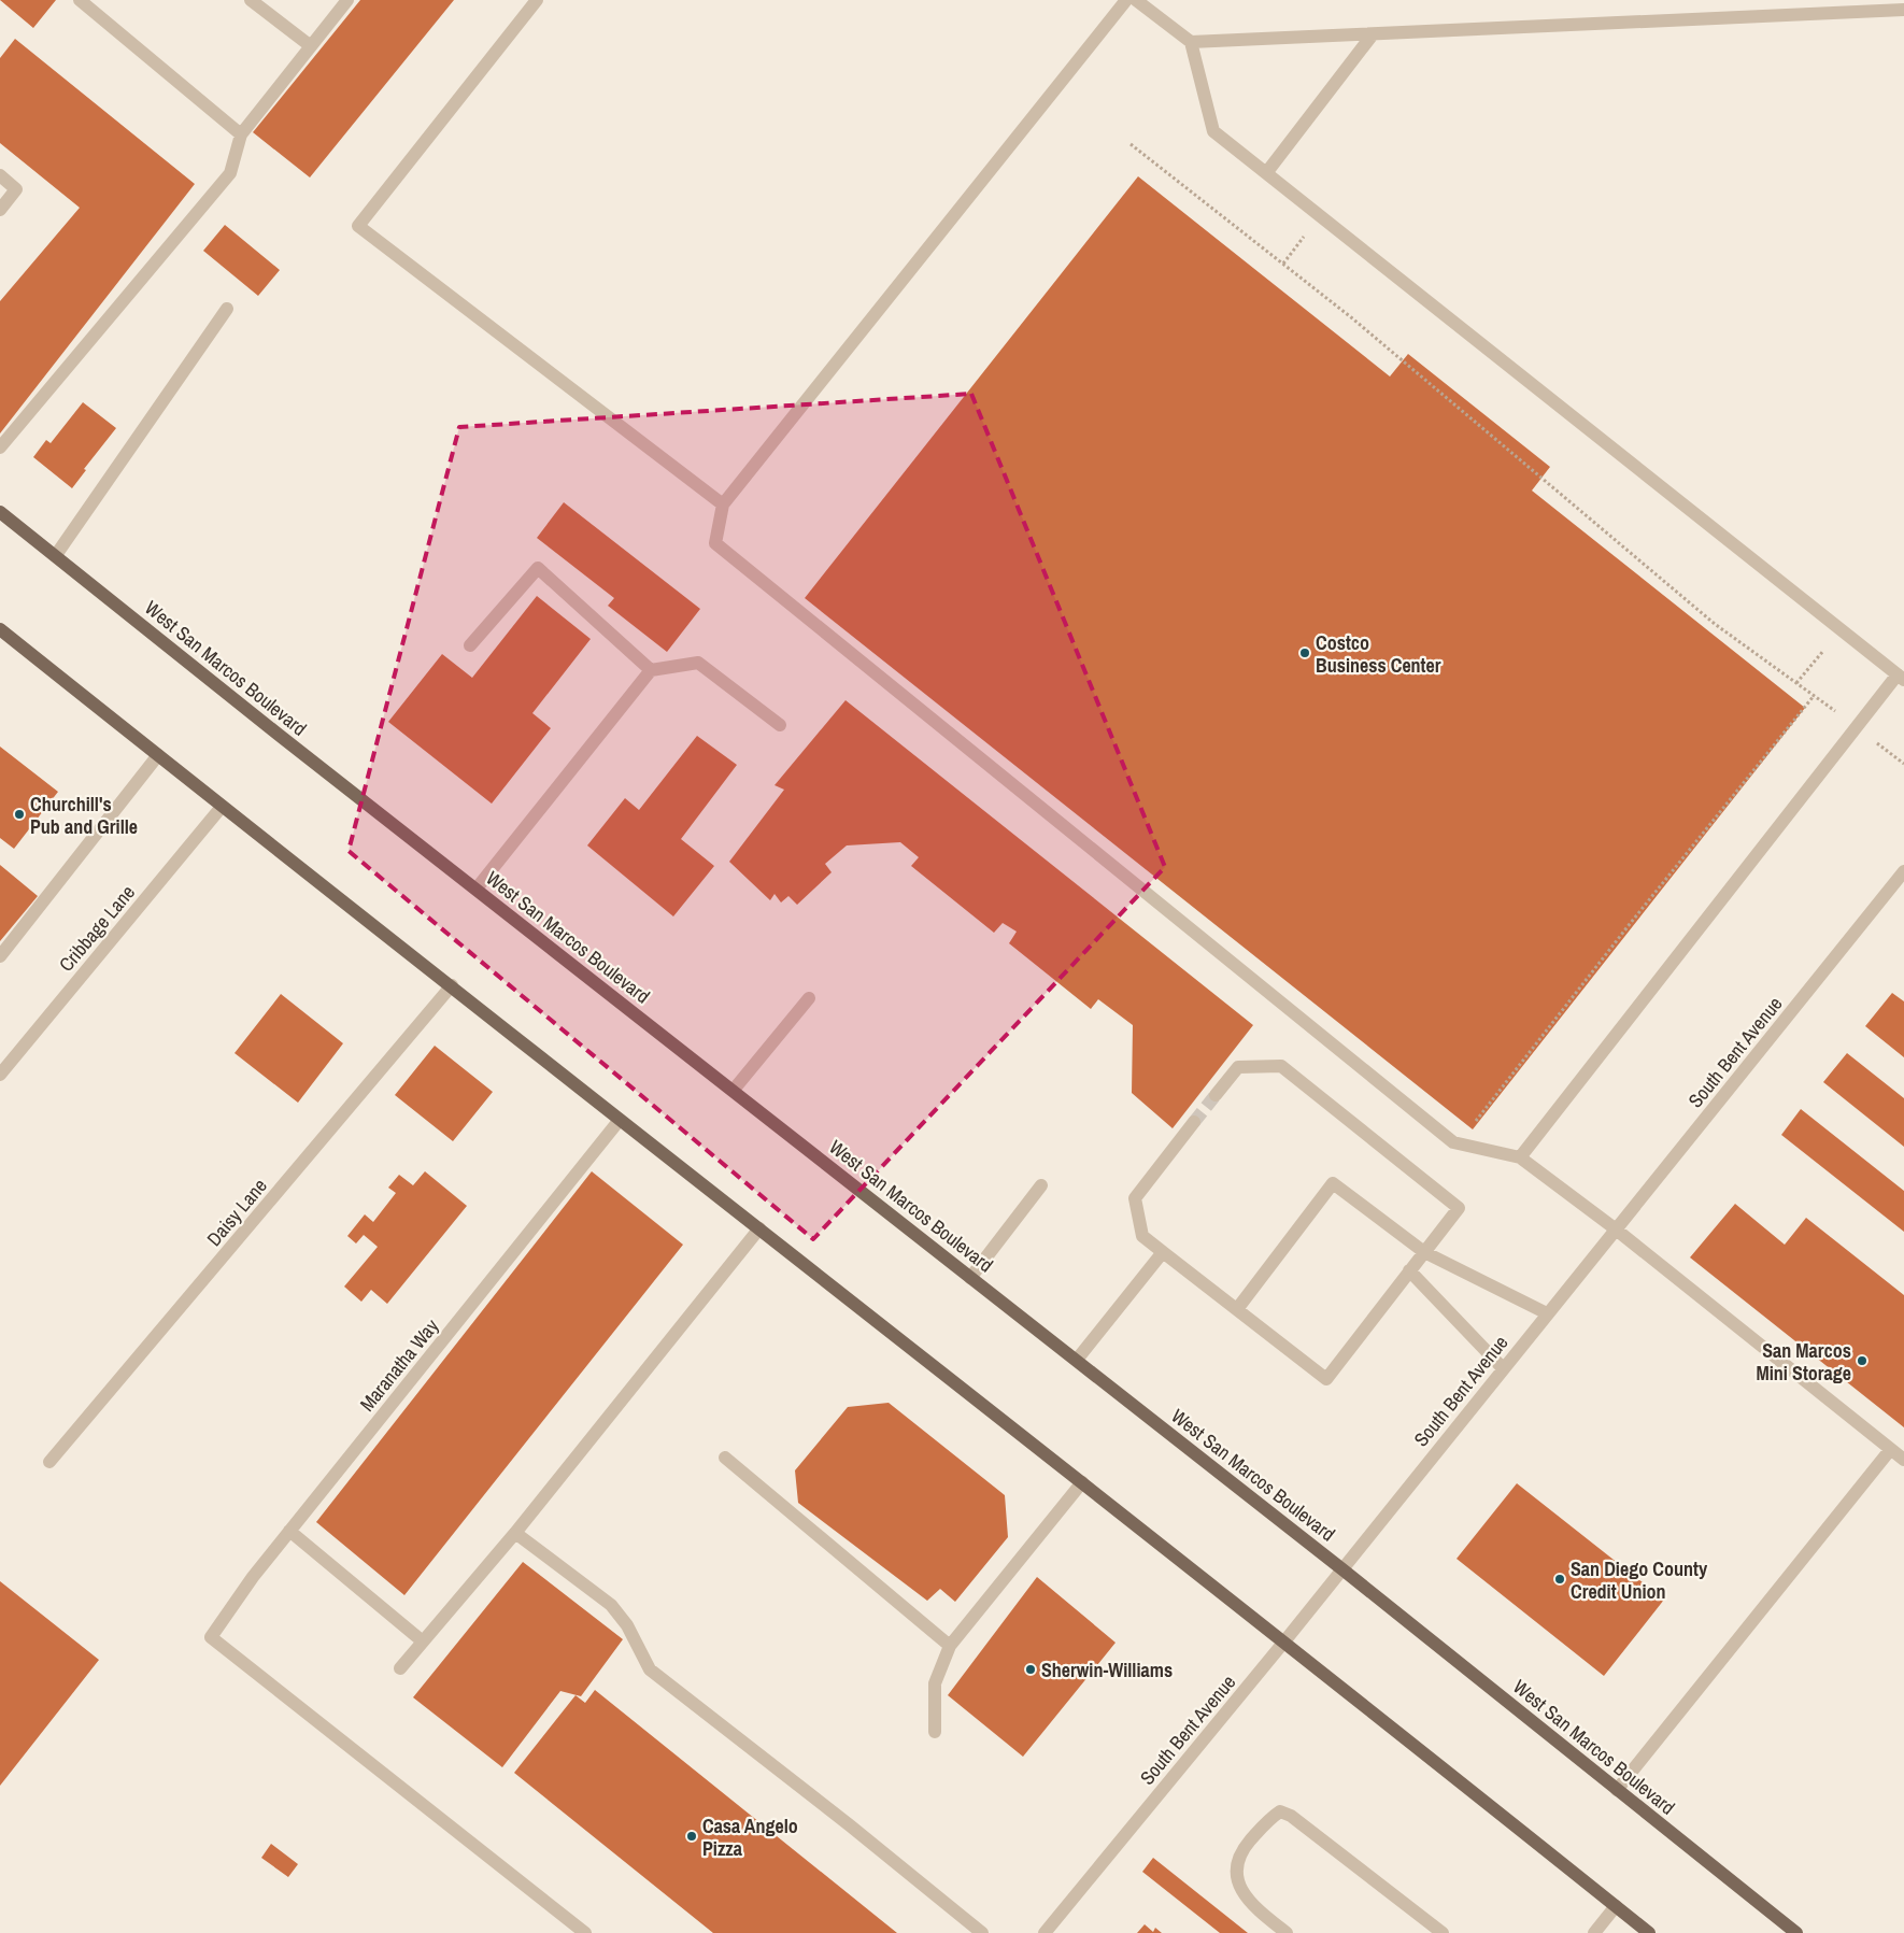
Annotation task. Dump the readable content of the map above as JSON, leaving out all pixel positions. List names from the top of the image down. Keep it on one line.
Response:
{"streets":{"main road":["West San Marcos Boulevard"],"street":["Cribbage Lane","South Bent Avenue","Daisy Lane","Maranatha Way"]},"crossings":[["West San Marcos Boulevard","South Bent Avenue"]],"places":["Costco Business Center","Churchill's Pub and Grille","San Marcos Mini Storage","San Diego County Credit Union","Sherwin-Williams","Casa Angelo Pizza"]}
